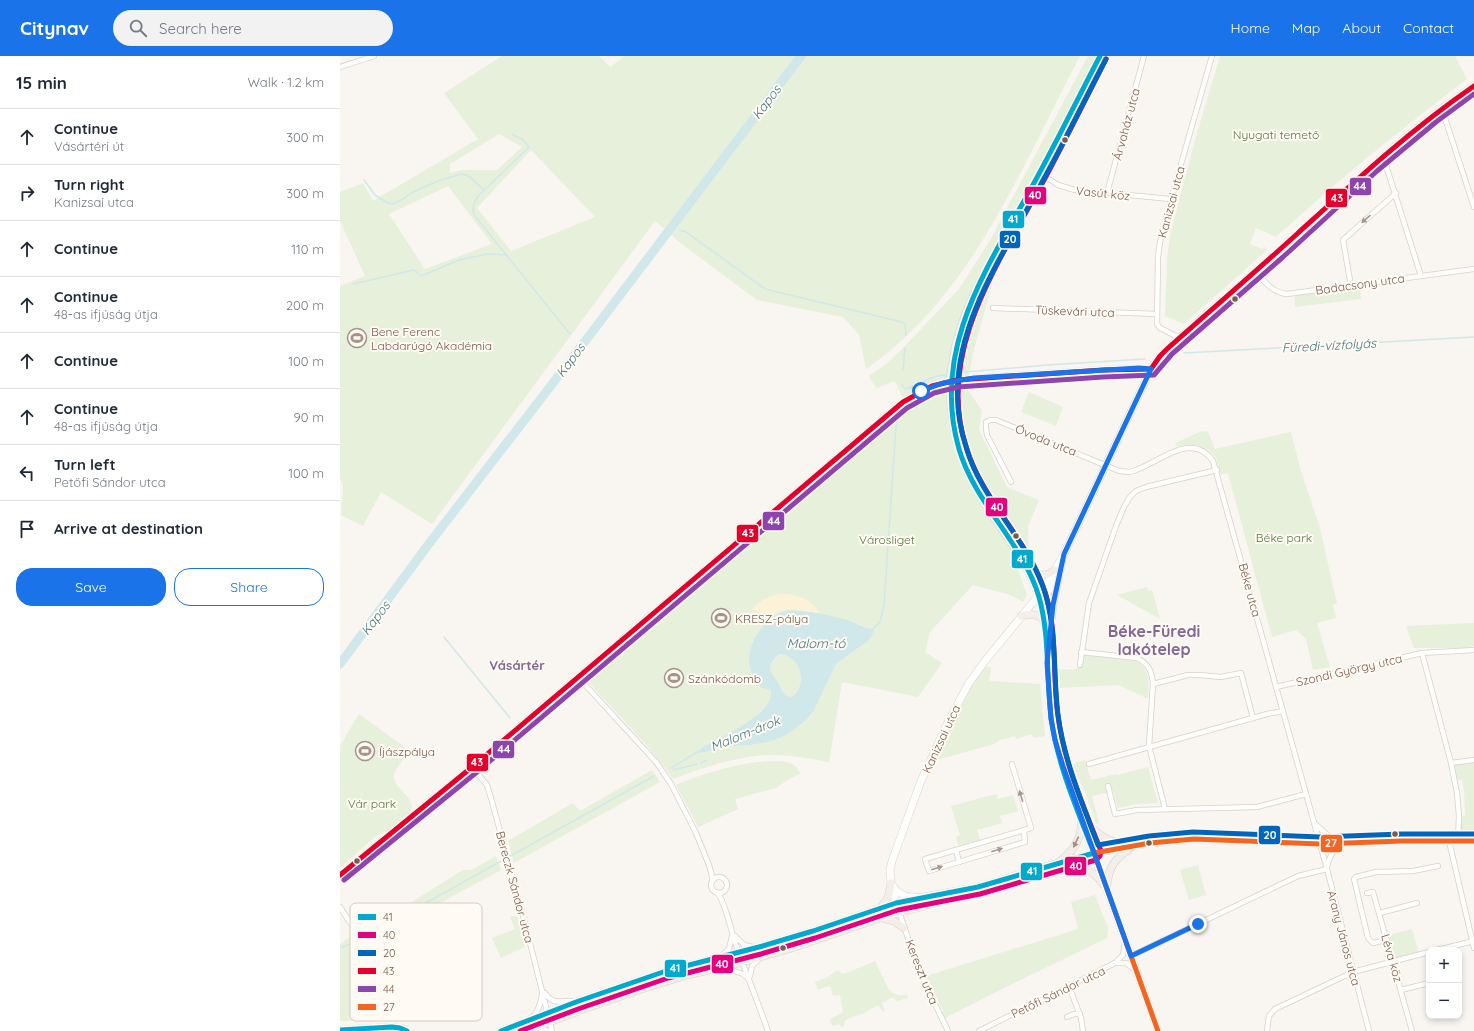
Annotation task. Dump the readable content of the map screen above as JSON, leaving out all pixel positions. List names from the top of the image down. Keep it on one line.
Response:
{"streets":{"street":["Árvaház utca","Vasút köz","Kanizsai utca","Badacsony utca","Tüskevári utca","Óvoda utca","Béke utca","Szondi György utca","Bereczk Sándor utca","Arany János utca","Léva köz","Kereszt utca","Petőfi Sándor utca"]},"crossings":[["Árvaház utca","Vasút köz"],["Vasút köz","Kanizsai utca"],["Kanizsai utca","Badacsony utca"],["Kanizsai utca","Tüskevári utca"],["Kanizsai utca","Óvoda utca"],["Kanizsai utca","Béke utca"],["Kanizsai utca","Kereszt utca"],["Óvoda utca","Béke utca"],["Béke utca","Szondi György utca"],["Béke utca","Arany János utca"]],"districts":["Béke-Füredi lakótelep","Vásártér"],"water":["Kapos","Füredi-vízfolyás","Malom-tó","Malom-árok"],"parks":["Nyugati temető","Béke park","Városliget","Vár park"],"places":{"sports":["Bene Ferenc Labdarúgó Akadémia","KRESZ-pálya","Szánkódomb","Íjászpálya"]},"lines":["transit line 41","transit line 40","transit line 20","transit line 43","transit line 44","transit line 27"],"legend":["41","40","20","43","44","27"],"page":{"header":"Citynav","search":"Search here","nav":["Home","Map","About","Contact"],"heading":["15 min","Walk · 1.2 km"],"list":[["Continue","Vásártéri út","300 m"],["Turn right","Kanizsai utca","300 m"],["Continue","110 m"],["Continue","48-as ifjúság útja","200 m"],["Continue","100 m"],["Continue","48-as ifjúság útja","90 m"],["Turn left","Petőfi Sándor utca","100 m"],"Arrive at destination"],"buttons":["Save","Share"],"map_buttons":["+","−"]}}
